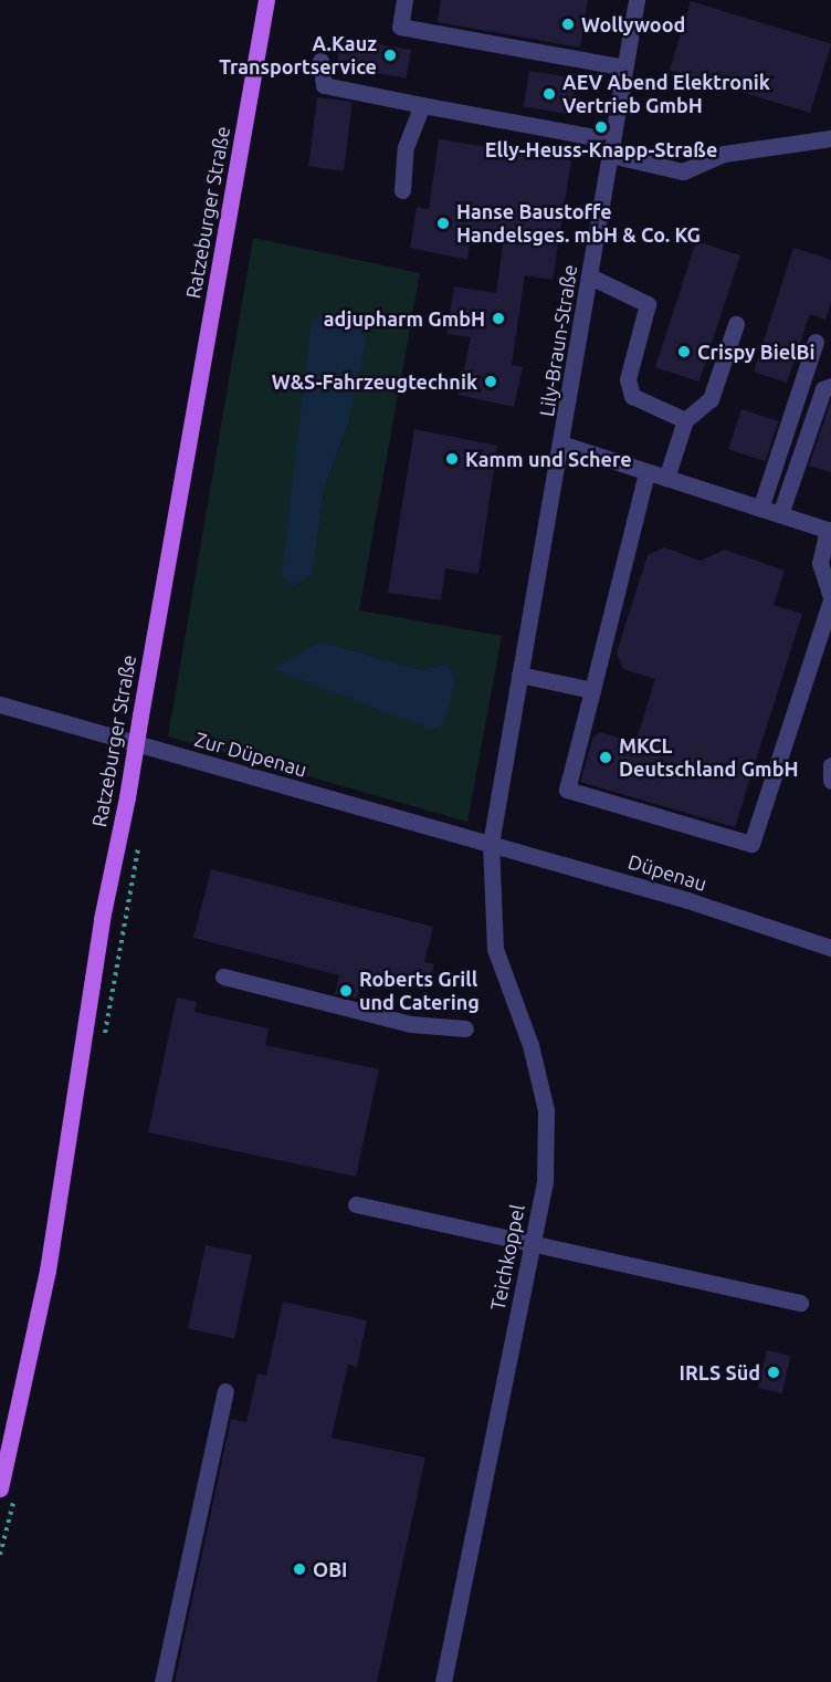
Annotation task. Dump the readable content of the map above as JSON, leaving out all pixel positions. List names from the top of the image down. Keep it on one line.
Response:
{"streets":{"main road":["Ratzeburger Straße"],"street":["Lily-Braun-Straße","Zur Düpenau","Düpenau","Teichkoppel"]},"crossings":[["Lily-Braun-Straße","Zur Düpenau"],["Lily-Braun-Straße","Düpenau"],["Lily-Braun-Straße","Teichkoppel"],["Zur Düpenau","Düpenau"],["Zur Düpenau","Teichkoppel"],["Düpenau","Teichkoppel"]],"places":["Wollywood","A.Kauz Transportservice","AEV Abend Elektronik Vertrieb GmbH","Elly-Heuss-Knapp-Straße","Hanse Baustoffe Handelsges. mbH & Co. KG","adjupharm GmbH","Crispy BielBi","W&S-Fahrzeugtechnik","Kamm und Schere","MKCL Deutschland GmbH","Roberts Grill und Catering","IRLS Süd","OBI"]}
